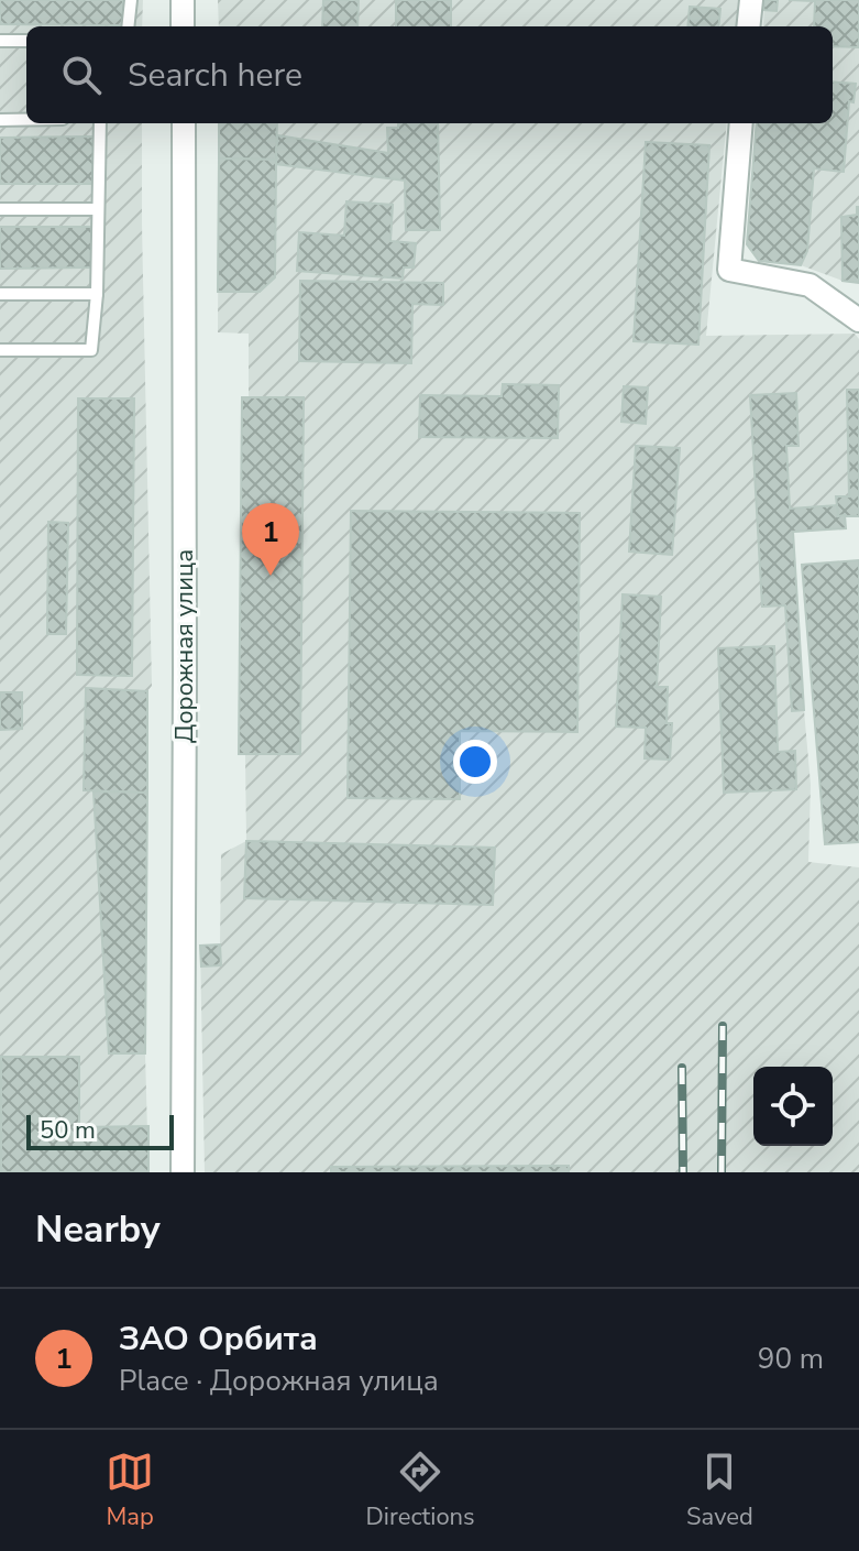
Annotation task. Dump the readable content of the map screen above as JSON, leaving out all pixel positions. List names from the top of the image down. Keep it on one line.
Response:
{"streets":{"street":["Дорожная улица"]},"scale_bar":"50 m","page":{"search":"Search here","pins":"1","scale":"50 m","heading":"Nearby","list":[{"mark":"1","name":"ЗАО Орбита","note":"Place · Дорожная улица","value":"90 m"}],"nav":["Map","Directions","Saved"]}}
